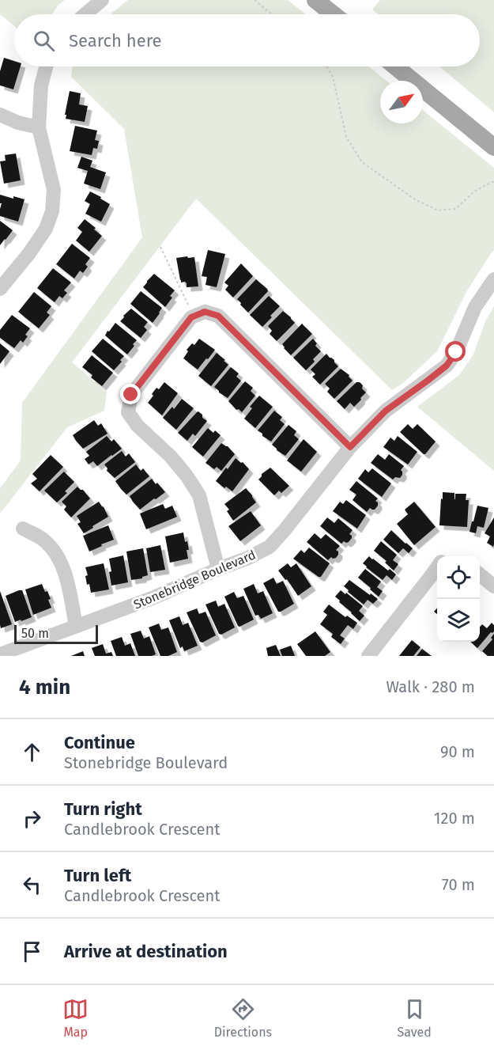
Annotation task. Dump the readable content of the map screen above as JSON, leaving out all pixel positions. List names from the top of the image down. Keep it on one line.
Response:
{"streets":{"street":["Stonebridge Boulevard"]},"scale_bar":"50 m","north":"top right","page":{"search":"Search here","scale":"50 m","heading":["4 min","Walk · 280 m"],"list":[["Continue","Stonebridge Boulevard","90 m"],["Turn right","Candlebrook Crescent","120 m"],["Turn left","Candlebrook Crescent","70 m"],"Arrive at destination"],"nav":["Map","Directions","Saved"]}}
